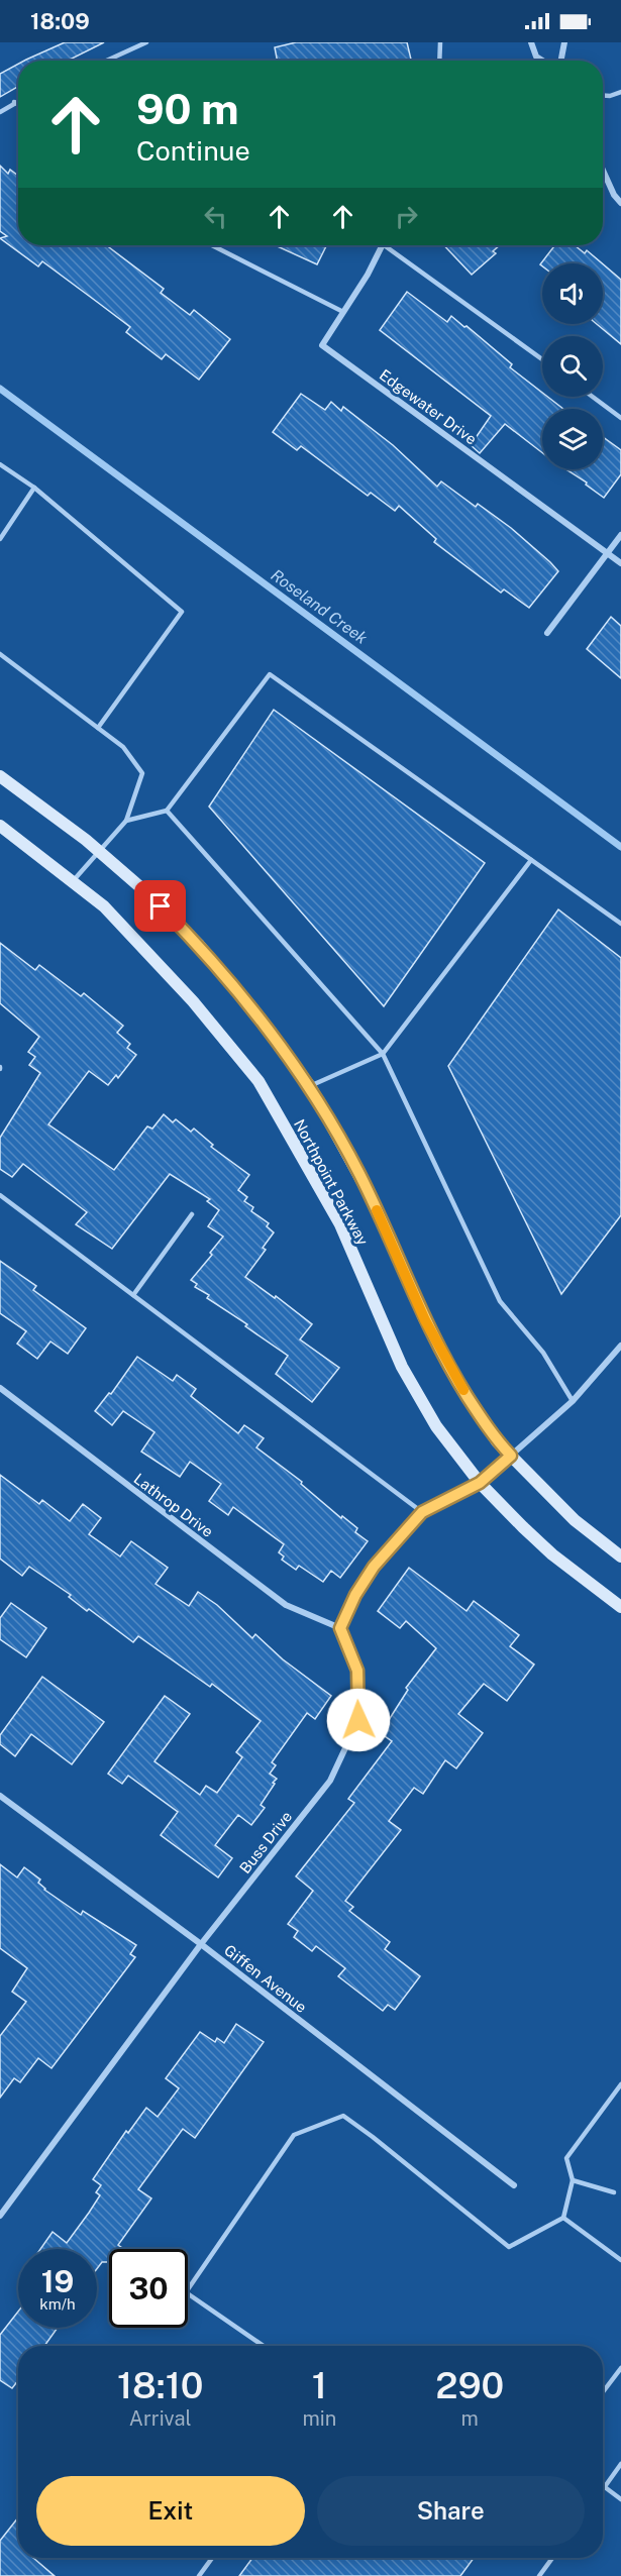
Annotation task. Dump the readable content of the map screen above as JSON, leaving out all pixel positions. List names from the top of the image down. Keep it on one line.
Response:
{"streets":{"street":["Edgewater Drive","Northpoint Parkway","Lathrop Drive","Buss Drive","Giffen Avenue"]},"crossings":[["Lathrop Drive","Buss Drive"],["Buss Drive","Giffen Avenue"]],"water":["Roseland Creek"],"page":{"status":"18:09","turn":["90 m","Continue"],"speed":"19 km/h","limit":"30","eta":["18:10","Arrival","1","min","290","m"],"buttons":["Exit","Share"]}}
